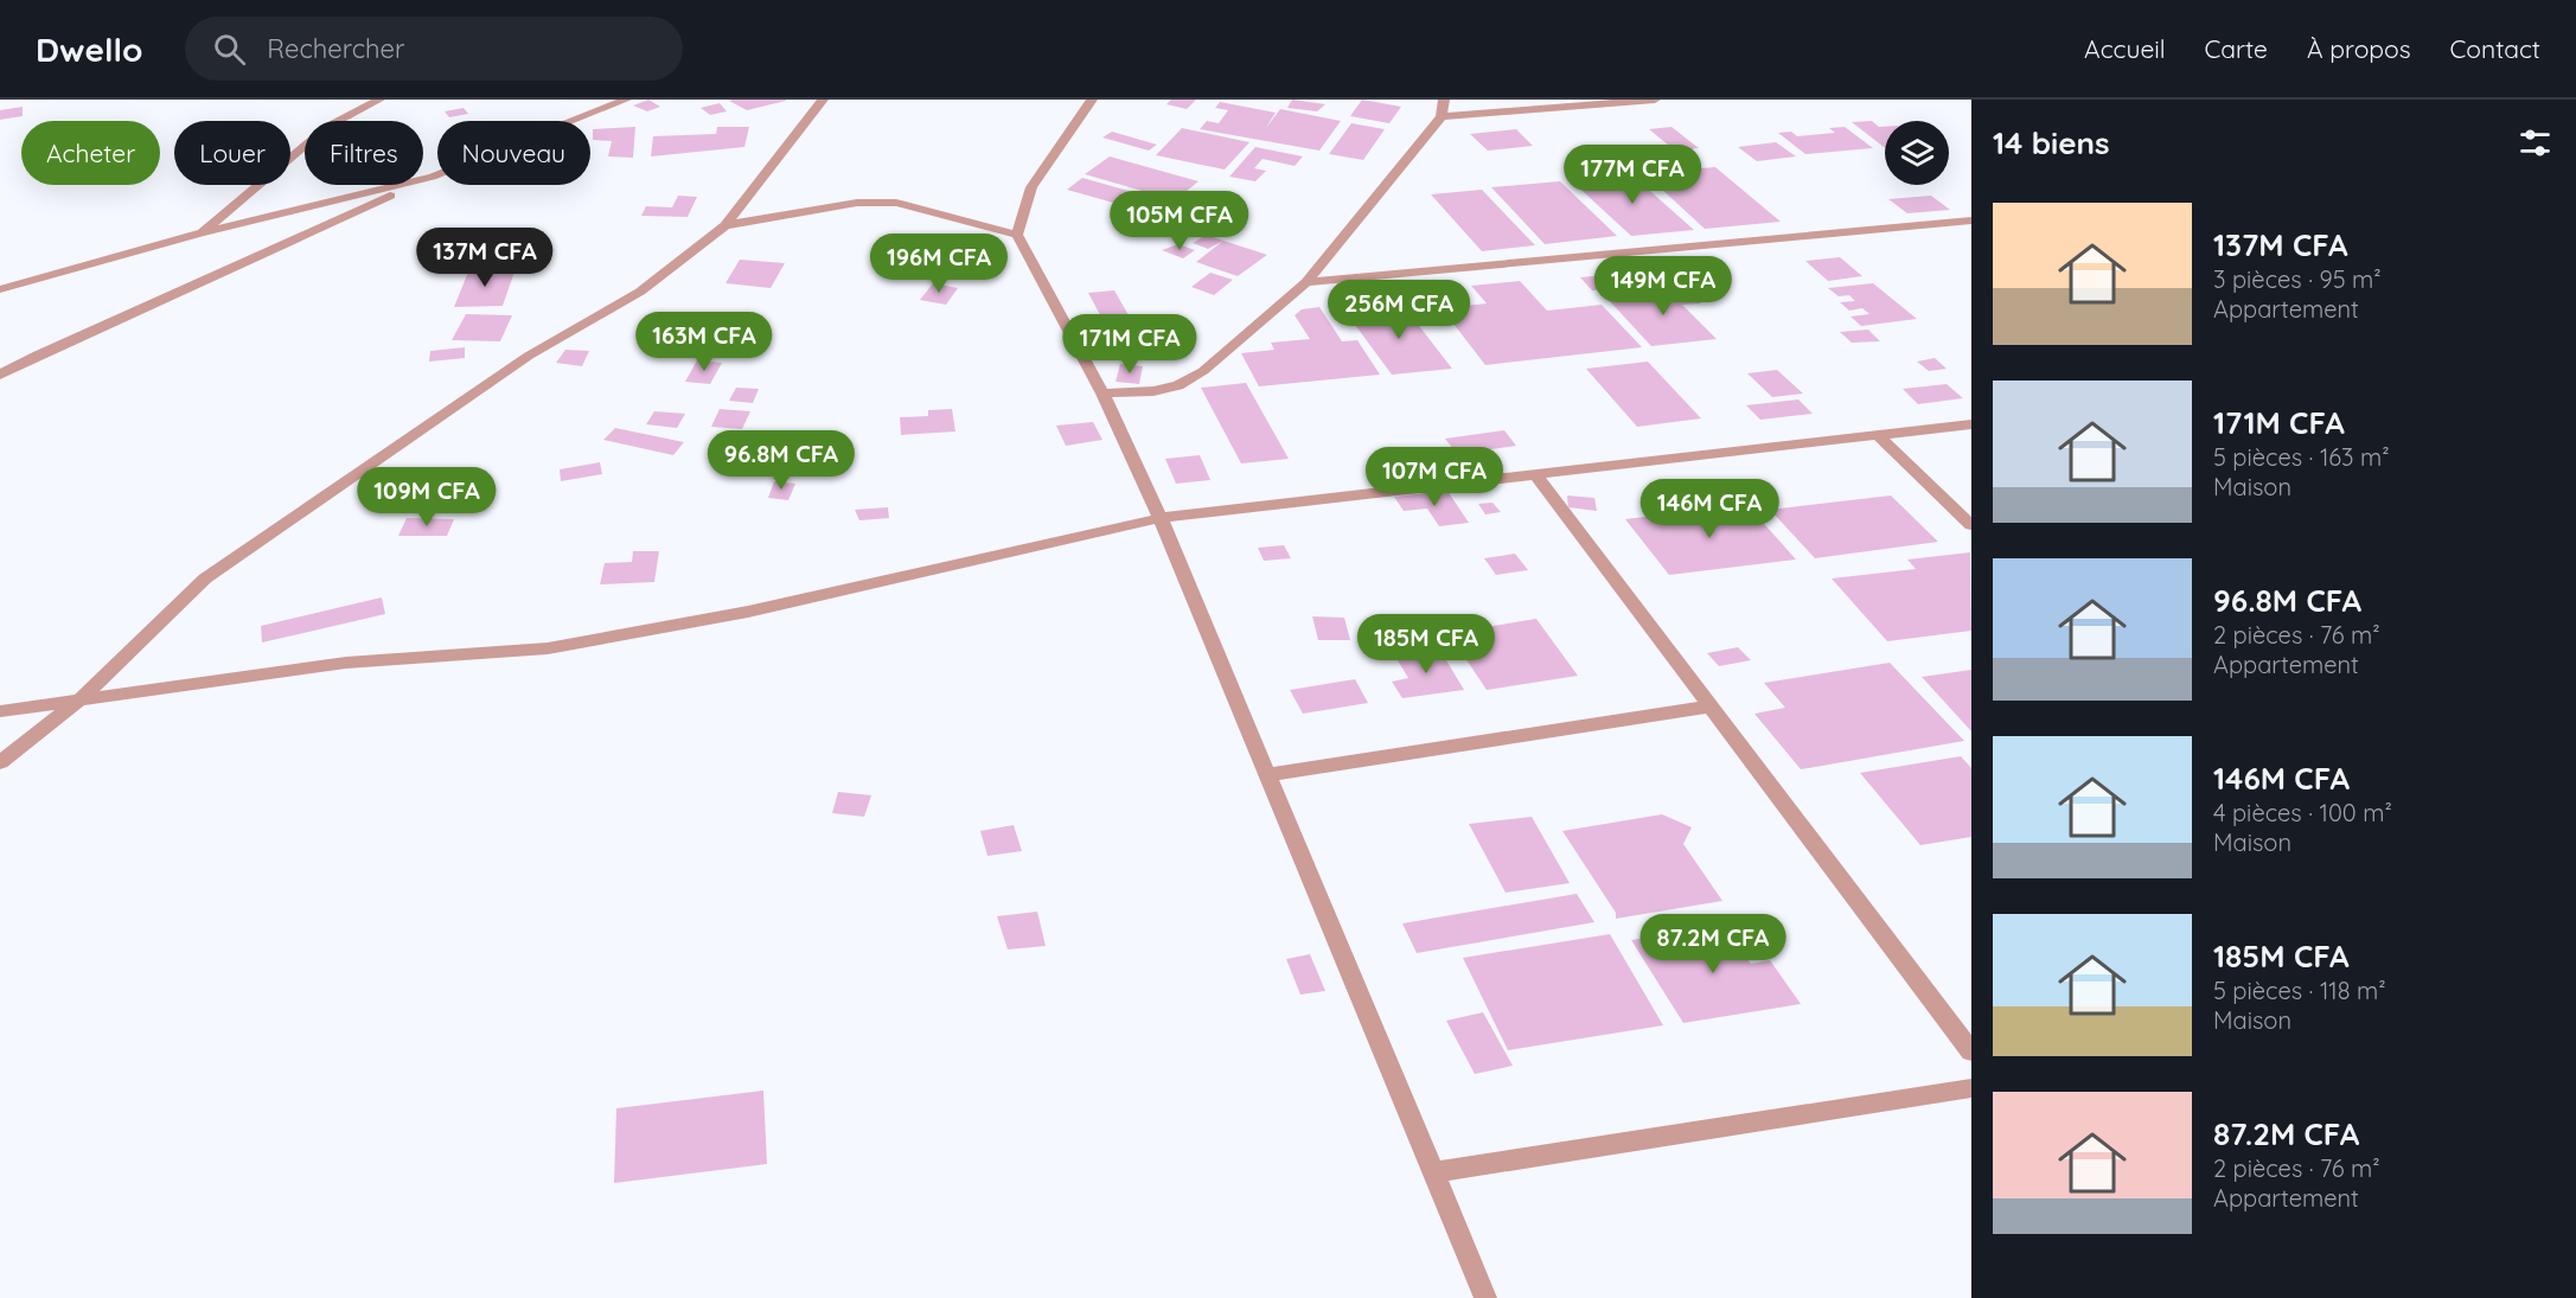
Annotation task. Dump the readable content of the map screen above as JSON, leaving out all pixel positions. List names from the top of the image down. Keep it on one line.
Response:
{"page":{"header":"Dwello","search":"Rechercher","nav":["Accueil","Carte","À propos","Contact"],"heading":"14 biens","chip":["Acheter","Louer","Filtres","Nouveau"],"price":["177M CFA","105M CFA","137M CFA","196M CFA","149M CFA","256M CFA","163M CFA","171M CFA","96.8M CFA","107M CFA","109M CFA","146M CFA","185M CFA","87.2M CFA"],"list":[{"name":"137M CFA","note":"3 pièces · 95 m² · Appartement"},{"name":"171M CFA","note":"5 pièces · 163 m² · Maison"},{"name":"96.8M CFA","note":"2 pièces · 76 m² · Appartement"},{"name":"146M CFA","note":"4 pièces · 100 m² · Maison"},{"name":"185M CFA","note":"5 pièces · 118 m² · Maison"},{"name":"87.2M CFA","note":"2 pièces · 76 m² · Appartement"}]}}
